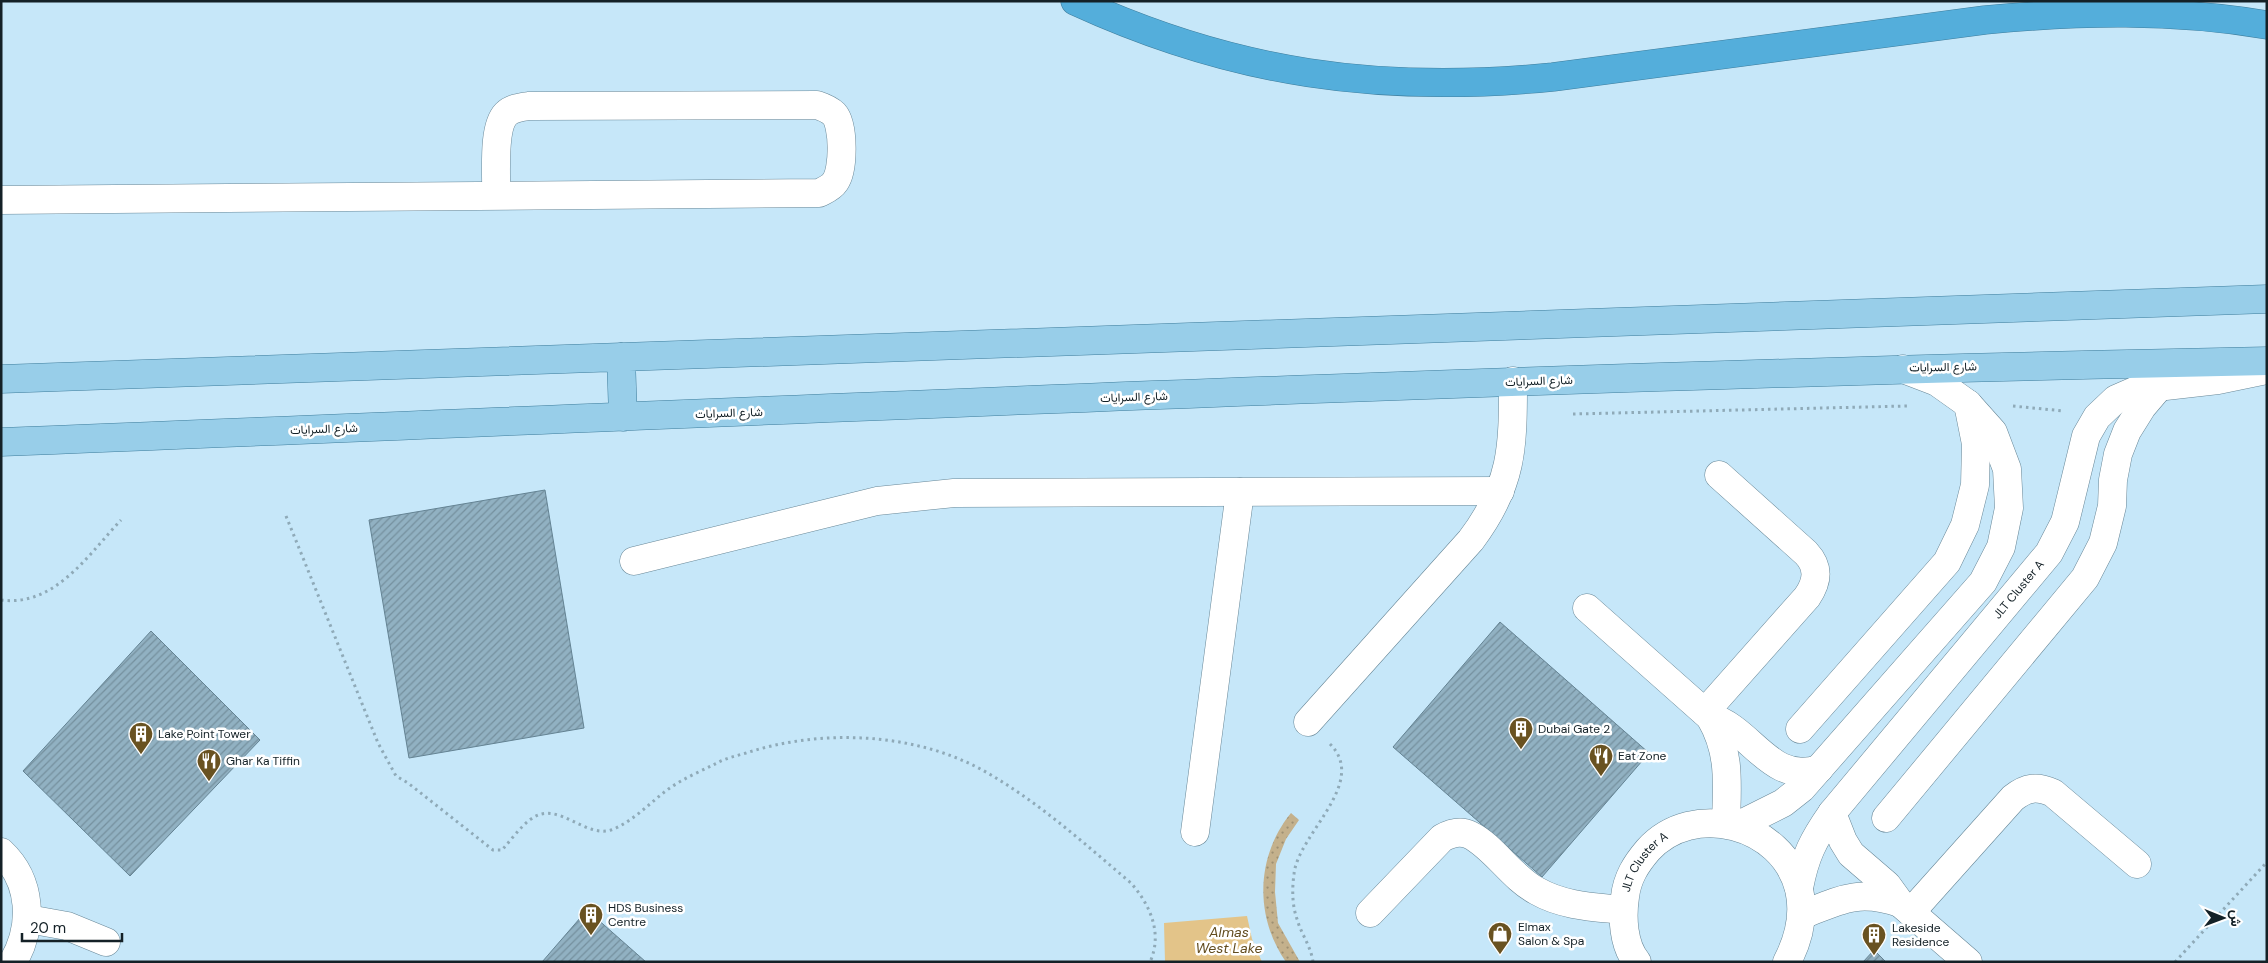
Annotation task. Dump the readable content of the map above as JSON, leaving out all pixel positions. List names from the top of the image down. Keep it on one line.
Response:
{"streets":{"main road":["شارع السرايات"],"lane":["JLT Cluster A"]},"crossings":[["شارع السرايات","JLT Cluster A"]],"water":["Almas West Lake"],"places":{"building":["Dubai Gate 2","Lake Point Tower","HDS Business Centre","Lakeside Residence"],"restaurant":["Eat Zone","Ghar Ka Tiffin"],"shop":["Elmax Salon & Spa"]},"scale_bar":"20 m","north":"right"}
